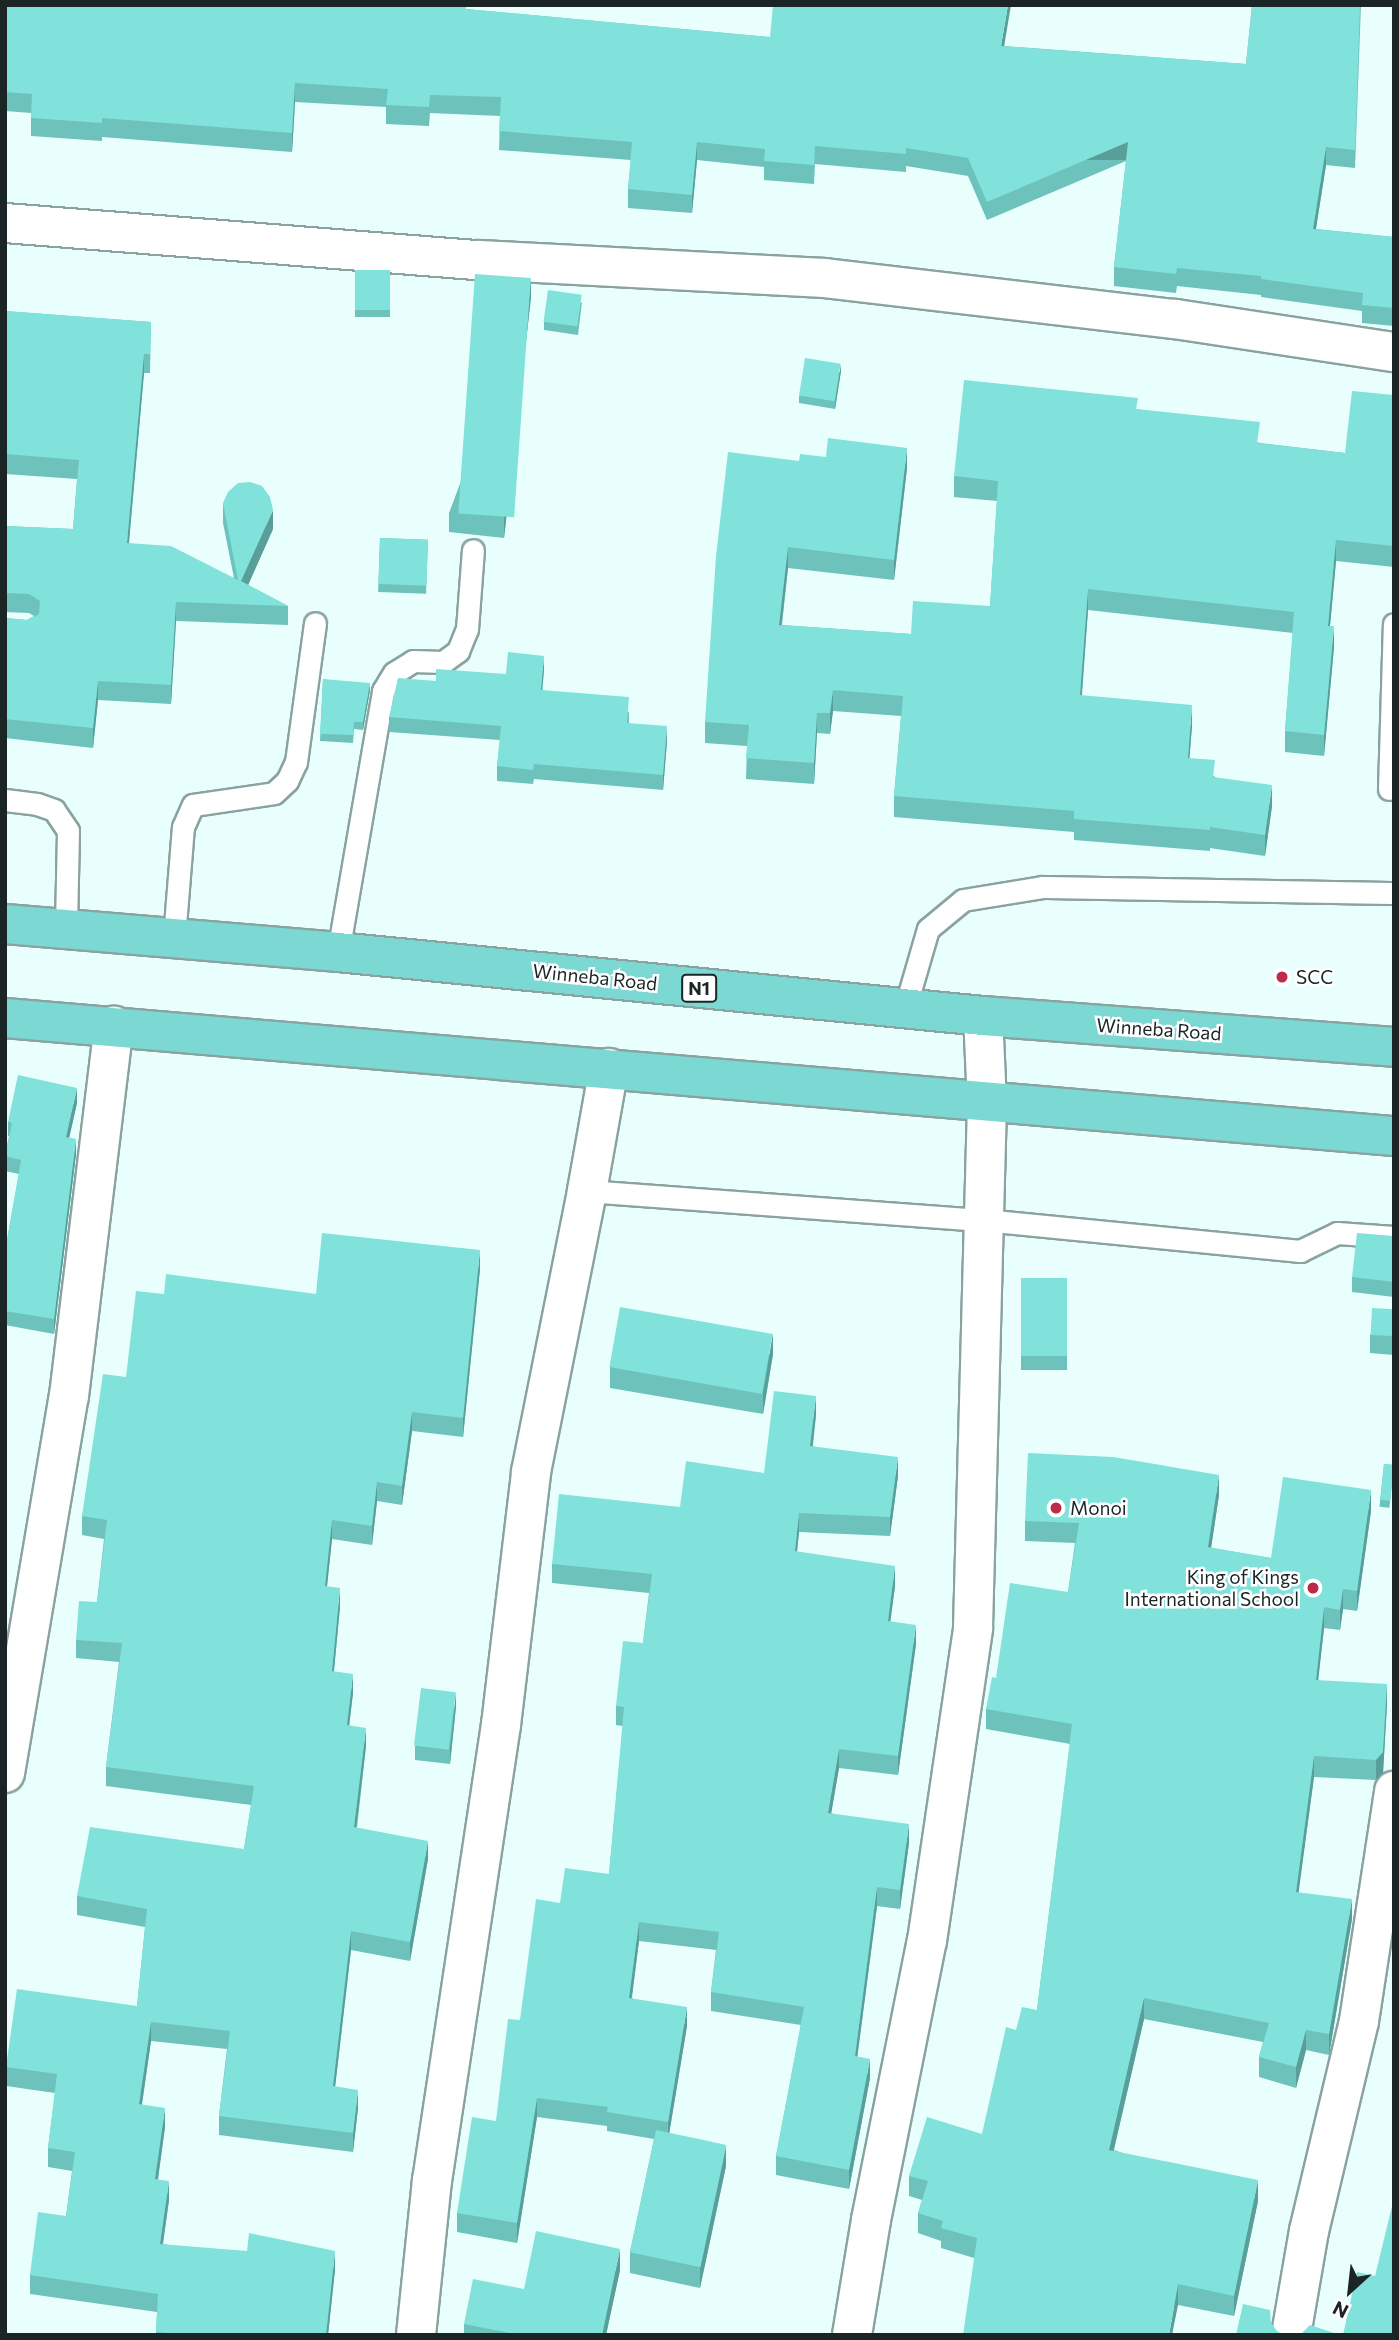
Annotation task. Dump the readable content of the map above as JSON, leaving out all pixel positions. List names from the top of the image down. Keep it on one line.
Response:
{"streets":{"highway":["Winneba Road","N1"]},"places":["SCC","Monoi","King of Kings International School"],"north":"bottom left"}
